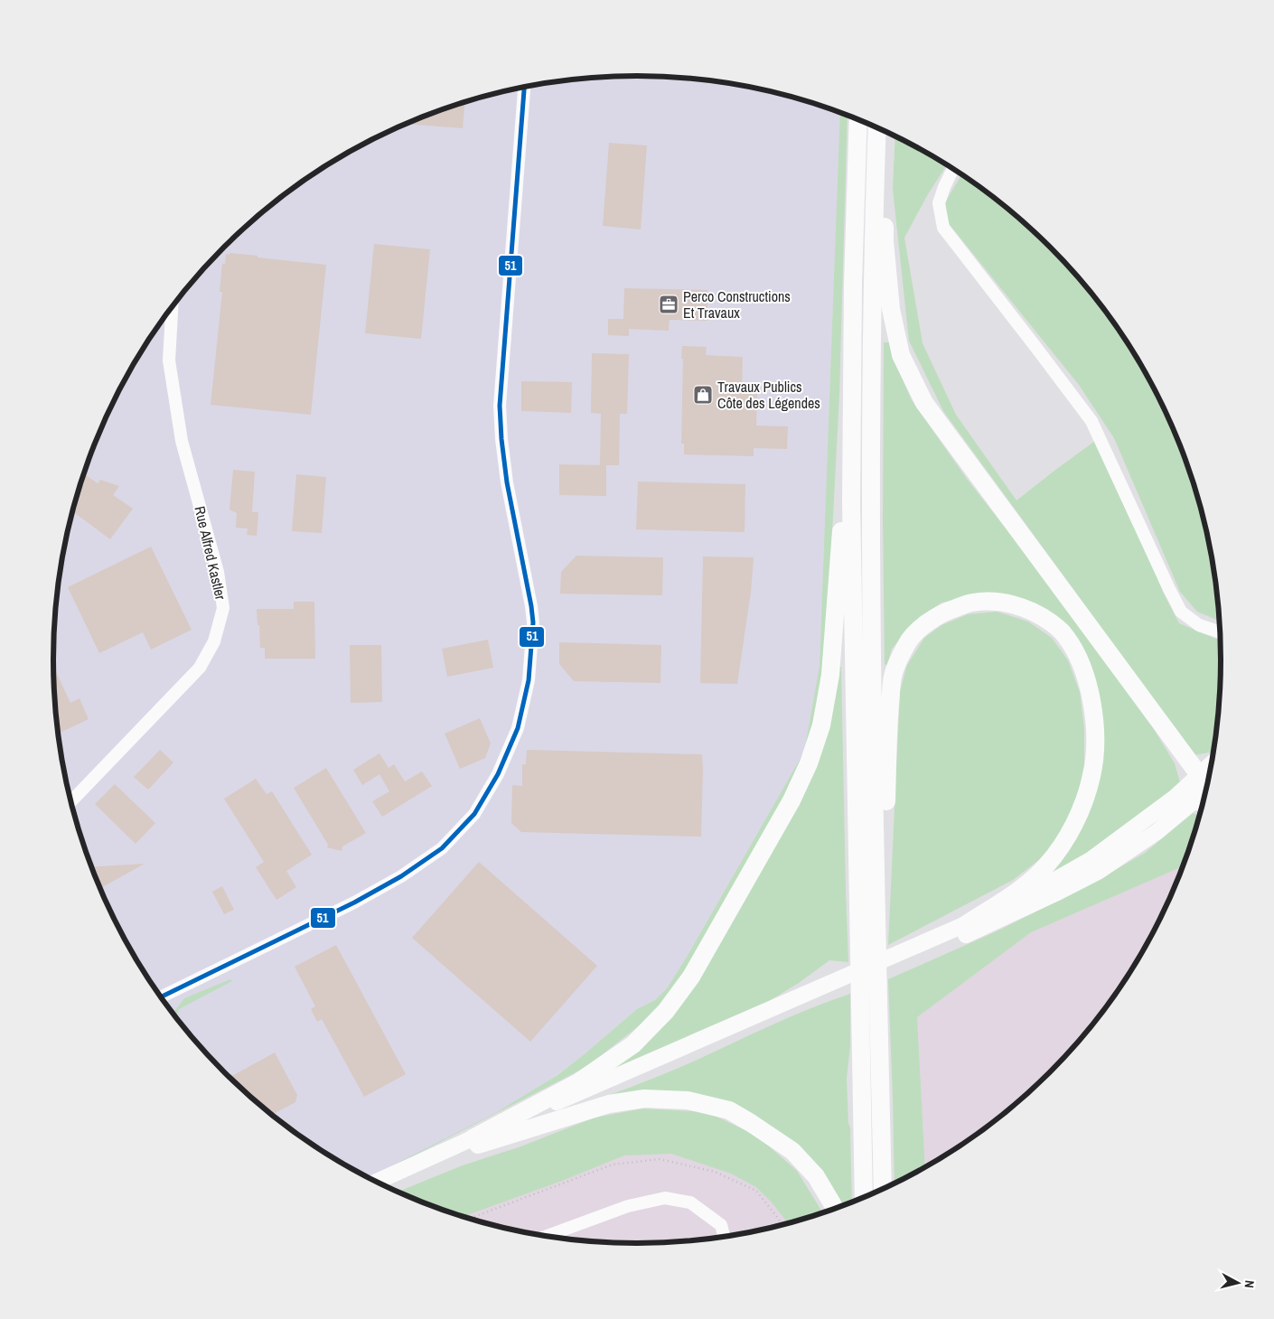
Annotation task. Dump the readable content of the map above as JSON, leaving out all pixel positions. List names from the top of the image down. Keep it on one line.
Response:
{"streets":{"street":["Rue Alfred Kastler"]},"places":{"office":["Perco Constructions Et Travaux"],"shop":["Travaux Publics Côte des Légendes"]},"lines":["transit line 51"],"north":"right"}
